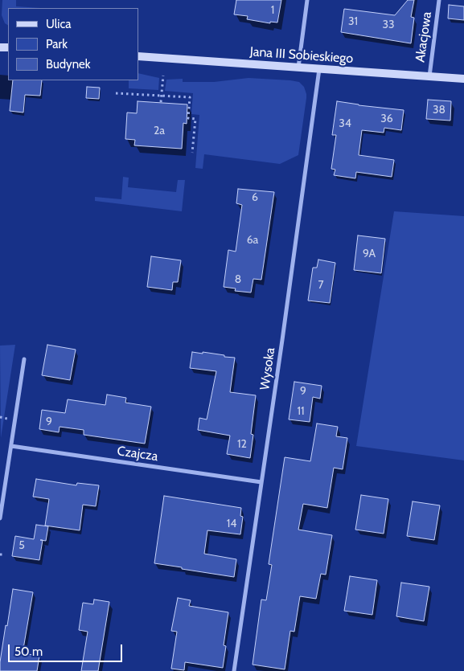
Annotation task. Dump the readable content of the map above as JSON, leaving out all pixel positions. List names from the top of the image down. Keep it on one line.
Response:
{"streets":{"street":["Akacjowa","Jana III Sobieskiego","Wysoka","Czajcza"]},"crossings":[["Akacjowa","Jana III Sobieskiego"],["Jana III Sobieskiego","Wysoka"],["Wysoka","Czajcza"]],"house_numbers":["1","31","33","38","36","34","2a","6","6a","9A","8","7","9","11","9","12","14","5"],"legend":["Ulica","Park","Budynek"],"scale_bar":"50 m"}
